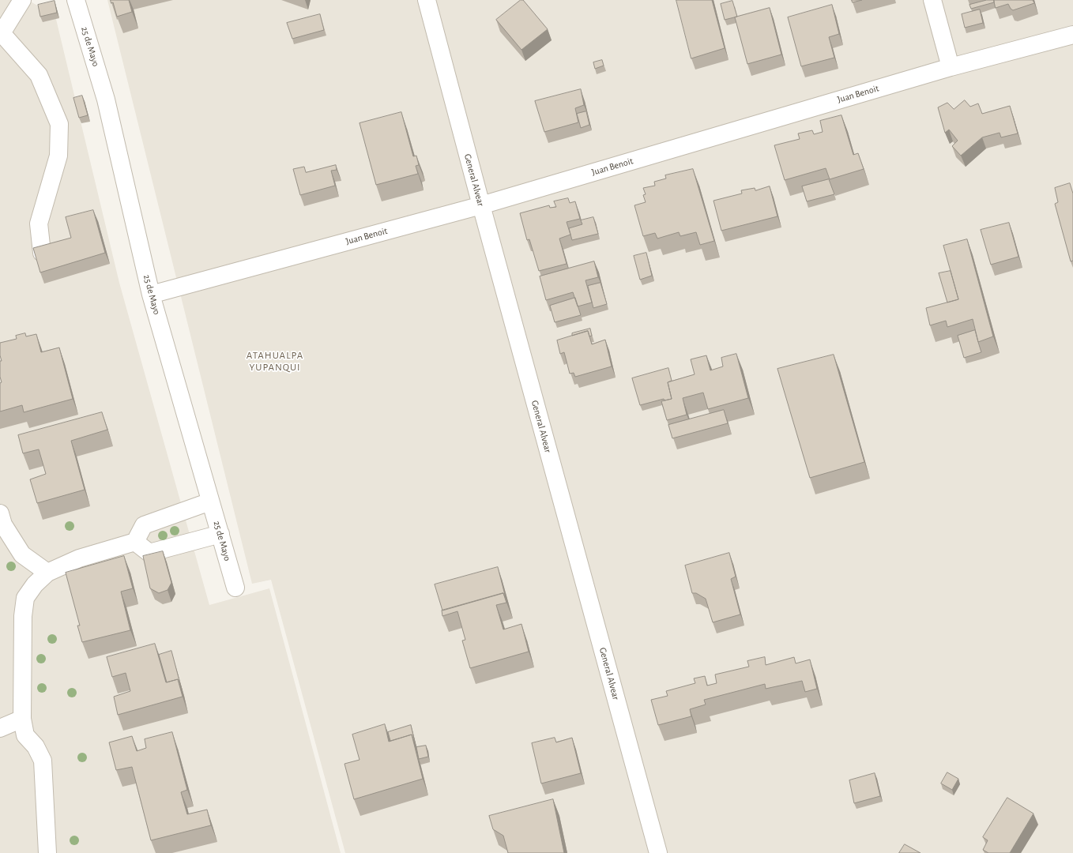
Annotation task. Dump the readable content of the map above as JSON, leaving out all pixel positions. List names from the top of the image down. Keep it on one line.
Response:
{"streets":{"street":["25 de Mayo","Juan Benoit","General Alvear"]},"crossings":[["25 de Mayo","Juan Benoit"],["Juan Benoit","General Alvear"]],"districts":["ATAHUALPA YUPANQUI"]}
